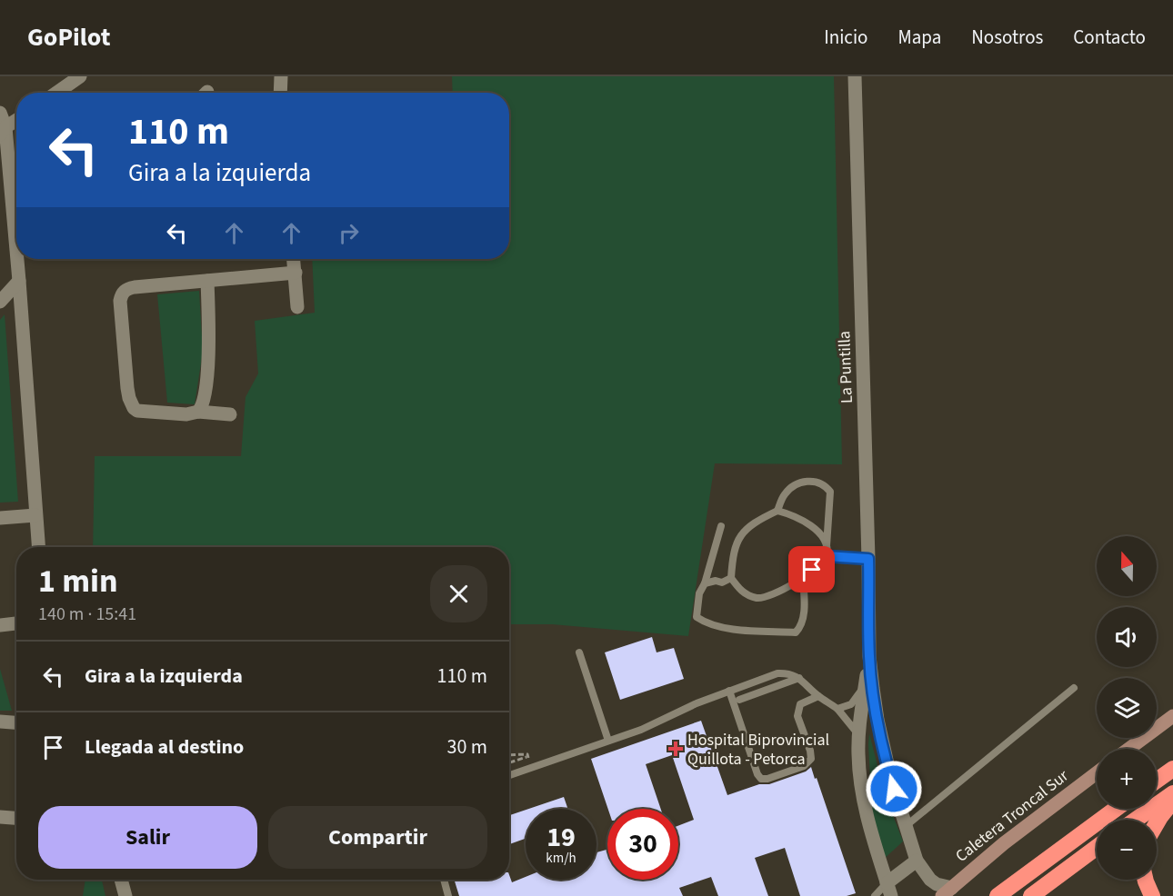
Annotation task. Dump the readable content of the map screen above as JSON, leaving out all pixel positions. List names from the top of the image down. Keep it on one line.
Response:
{"streets":{"street":["La Puntilla","Caletera Troncal Sur"]},"crossings":[["La Puntilla","Caletera Troncal Sur"]],"places":{"health":["Hospital Biprovincial Quillota - Petorca"]},"north":"top","page":{"header":"GoPilot","nav":["Inicio","Mapa","Nosotros","Contacto"],"turn":["110 m","Gira a la izquierda"],"map_buttons":["+","−"],"heading":["1 min","140 m · 15:41"],"list":[{"name":"Gira a la izquierda","value":"110 m"},{"name":"Llegada al destino","value":"30 m"}],"buttons":["Salir","Compartir"],"speed":"19 km/h","limit":"30"}}
